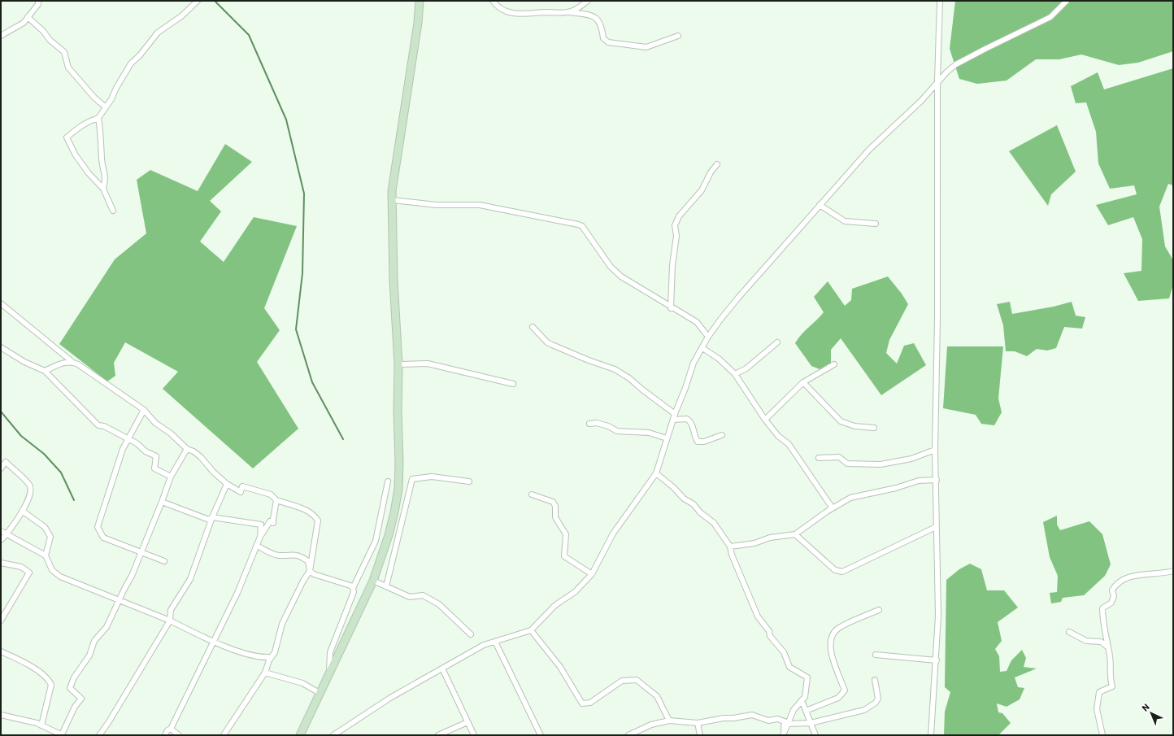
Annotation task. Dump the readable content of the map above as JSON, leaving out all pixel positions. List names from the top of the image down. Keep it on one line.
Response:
{"north":"top left"}
